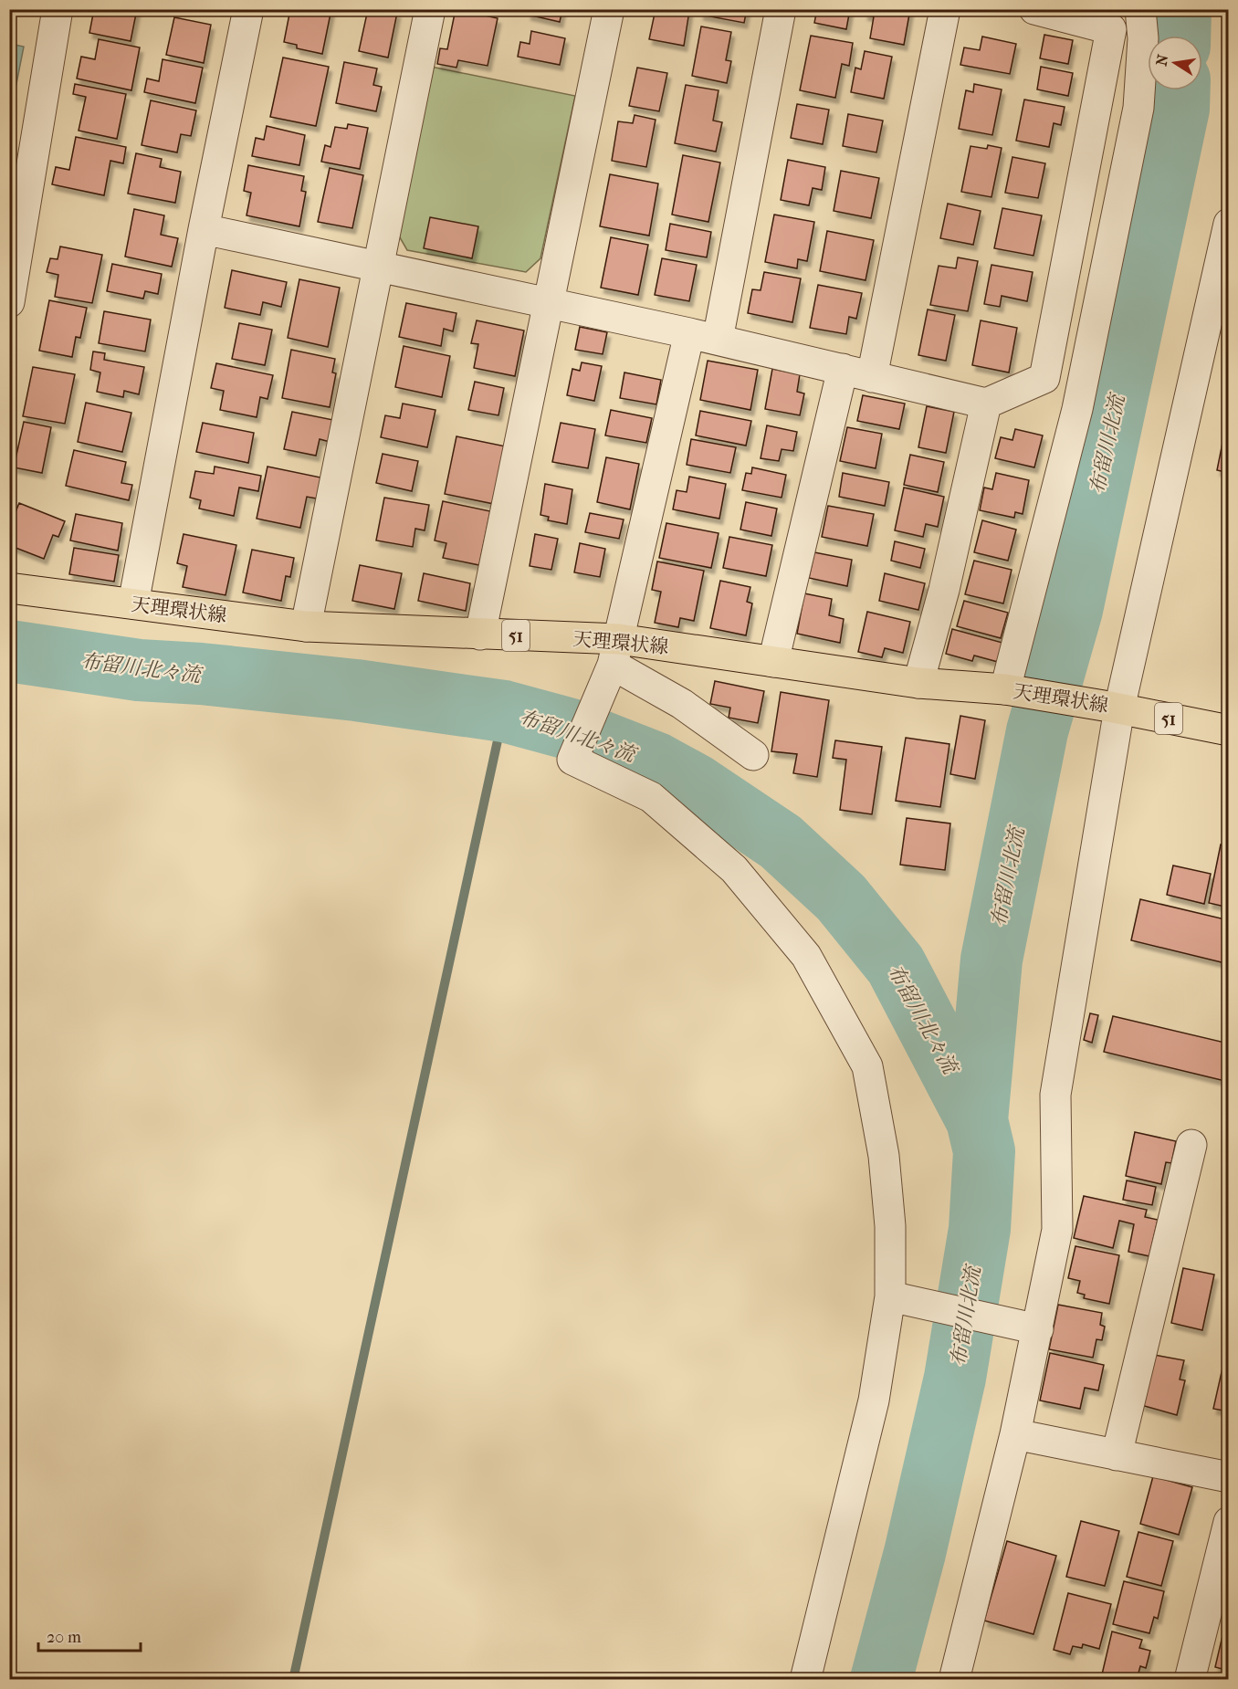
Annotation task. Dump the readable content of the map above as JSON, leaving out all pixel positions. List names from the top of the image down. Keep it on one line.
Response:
{"streets":{"main road":["天理環状線","51"]},"water":["布留川北流","布留川北々流"],"scale_bar":"20 m","north":"left"}
